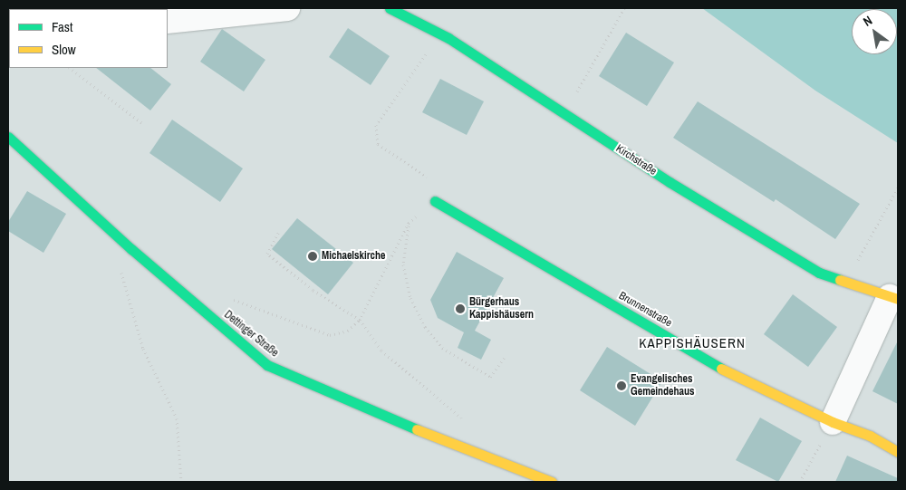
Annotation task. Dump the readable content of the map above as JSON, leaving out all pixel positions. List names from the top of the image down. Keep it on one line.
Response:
{"streets":{"street":["Kirchstraße","Brunnenstraße","Dettinger Straße"]},"districts":["KAPPISHÄUSERN"],"places":["Michaelskirche","Bürgerhaus Kappishäusern","Evangelisches Gemeindehaus"],"legend":["Fast","Slow"],"north":"top left"}
